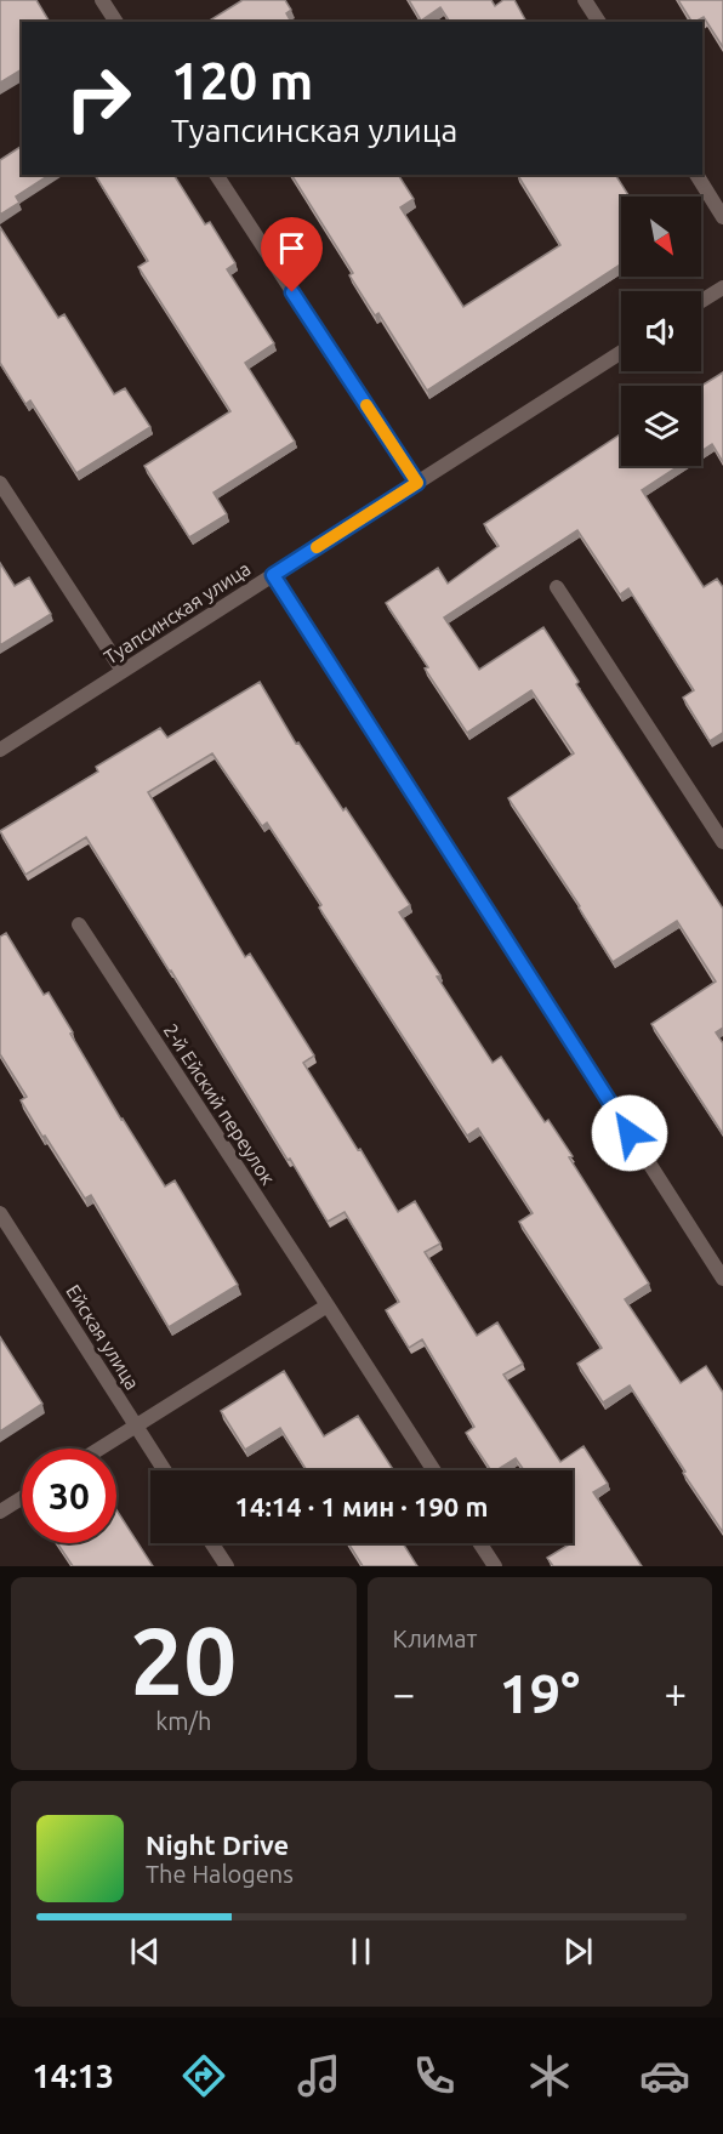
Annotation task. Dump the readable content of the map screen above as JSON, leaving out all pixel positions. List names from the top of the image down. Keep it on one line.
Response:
{"streets":{"street":["Туапсинская улица","2-й Ейский переулок","Ейская улица"]},"north":"bottom right","page":{"turn":["120 m","Туапсинская улица"],"limit":"30","trip":"14:14 · 1 мин · 190 m","tile":[["20","km/h"],"Климат"],"heat":["−","19°","+"],"song":["Night Drive","The Halogens"],"tabs":"14:13"}}
